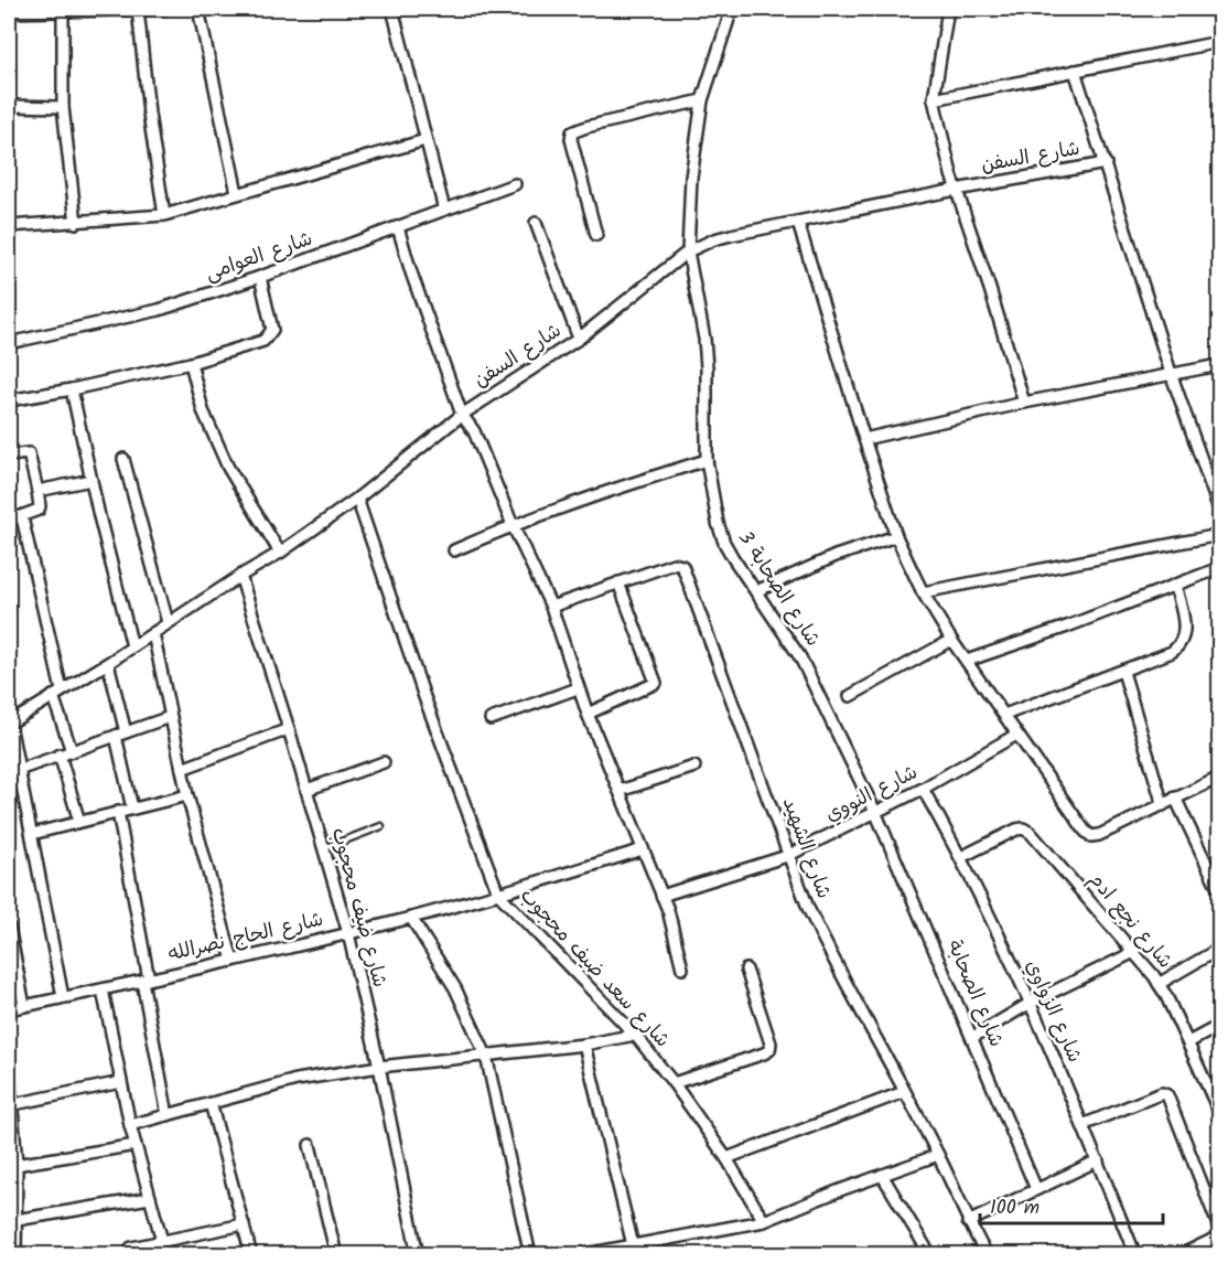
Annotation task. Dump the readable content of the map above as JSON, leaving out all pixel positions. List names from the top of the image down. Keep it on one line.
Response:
{"streets":{"street":["شارع السفن","شارع العوامى","شارع الصحابة 3","شارع النووي","شارع الشهيد","شارع ضيف محجوب","شارع نجع ادم","شارع الحاج نصرالله","شارع سعد ضيف محجوب","شارع الصحابة","شارع الزواوي"]},"crossings":[["شارع السفن","شارع الصحابة 3"],["شارع السفن","شارع ضيف محجوب"],["شارع السفن","شارع سعد ضيف محجوب"],["شارع الصحابة 3","شارع النووي"],["شارع الصحابة 3","شارع الصحابة"],["شارع النووي","شارع الشهيد"],["شارع النووي","شارع الصحابة"],["شارع النووي","شارع الزواوي"],["شارع ضيف محجوب","شارع الحاج نصرالله"],["شارع نجع ادم","شارع الزواوي"],["شارع الحاج نصرالله","شارع سعد ضيف محجوب"]],"scale_bar":"100 m"}
